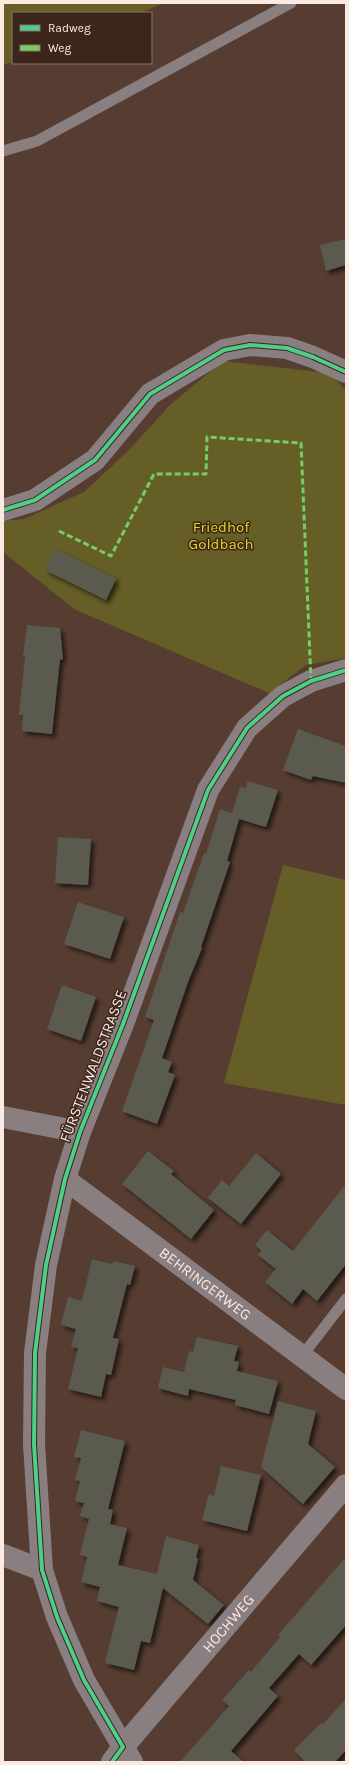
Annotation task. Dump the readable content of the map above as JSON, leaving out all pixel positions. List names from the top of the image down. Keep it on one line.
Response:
{"streets":{"street":["FÜRSTENWALDSTRASSE","BEHRINGERWEG","HOCHWEG"]},"crossings":[["FÜRSTENWALDSTRASSE","BEHRINGERWEG"],["FÜRSTENWALDSTRASSE","HOCHWEG"]],"parks":["Friedhof Goldbach"],"legend":["Radweg","Weg"]}
